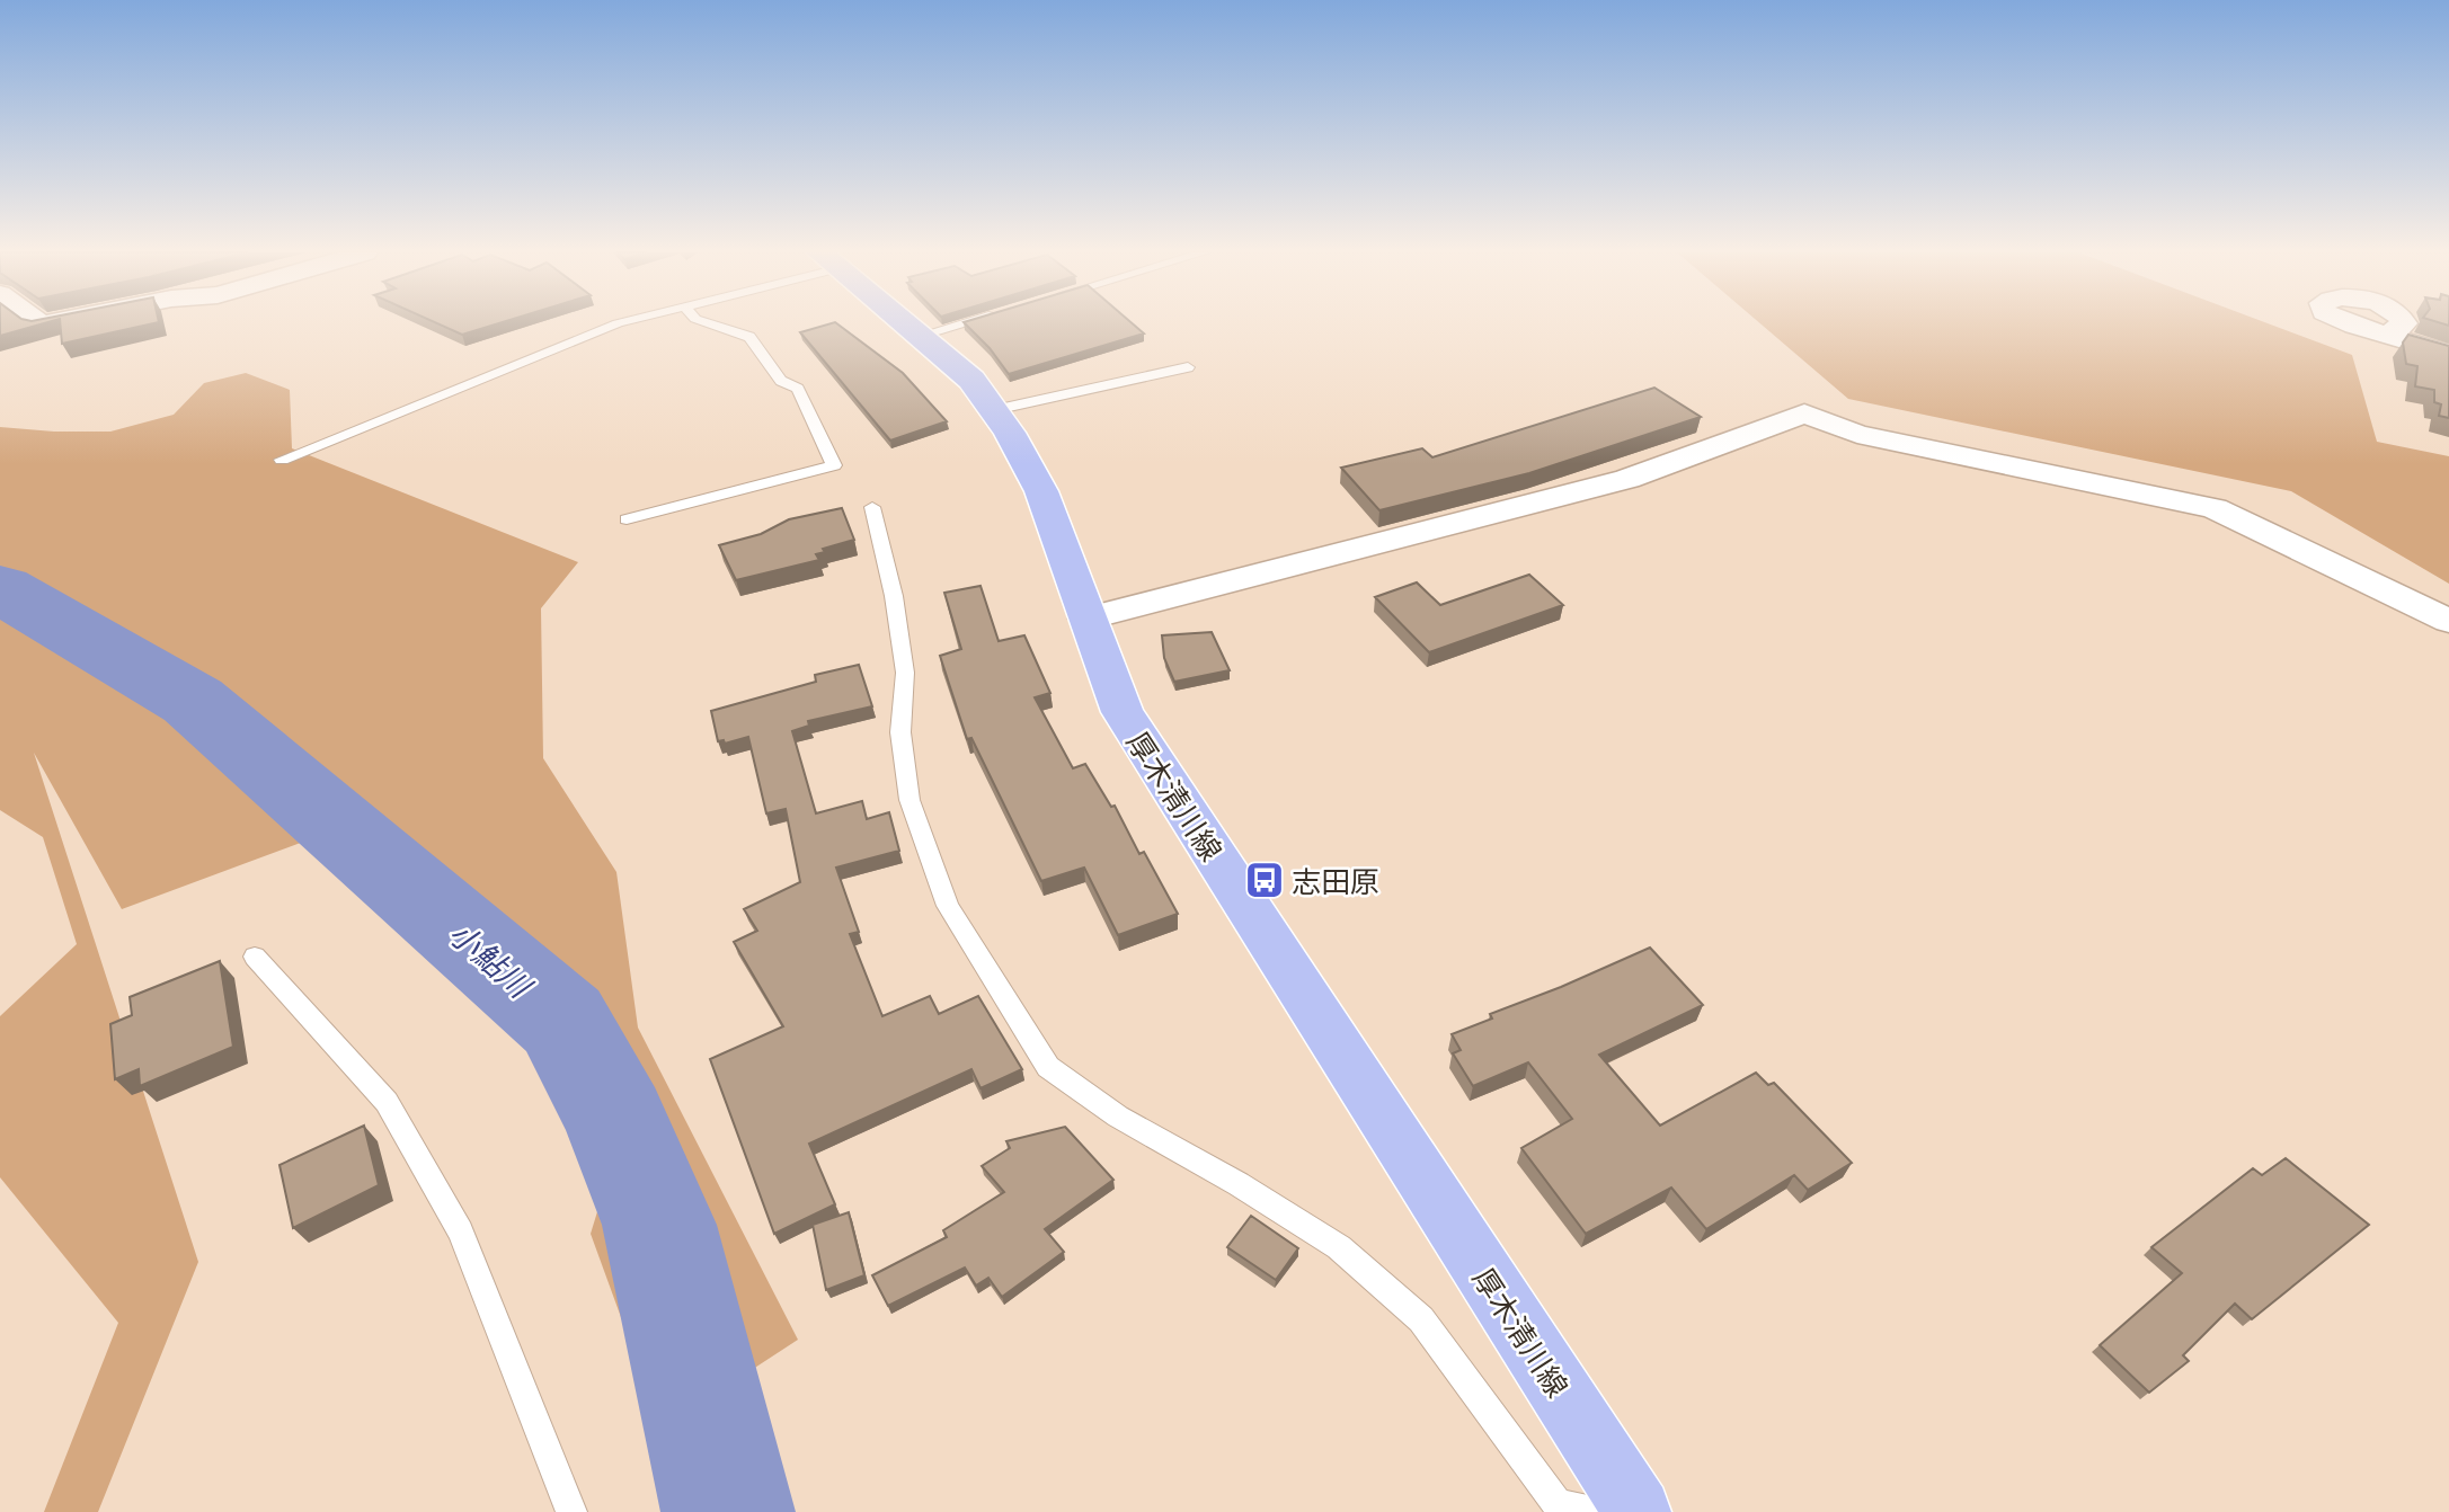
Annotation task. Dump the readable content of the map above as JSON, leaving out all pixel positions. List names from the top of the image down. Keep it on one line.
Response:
{"streets":{"main road":["厚木清川線"]},"water":["小鮎川"],"places":{"bus stop":["志田原"]}}
